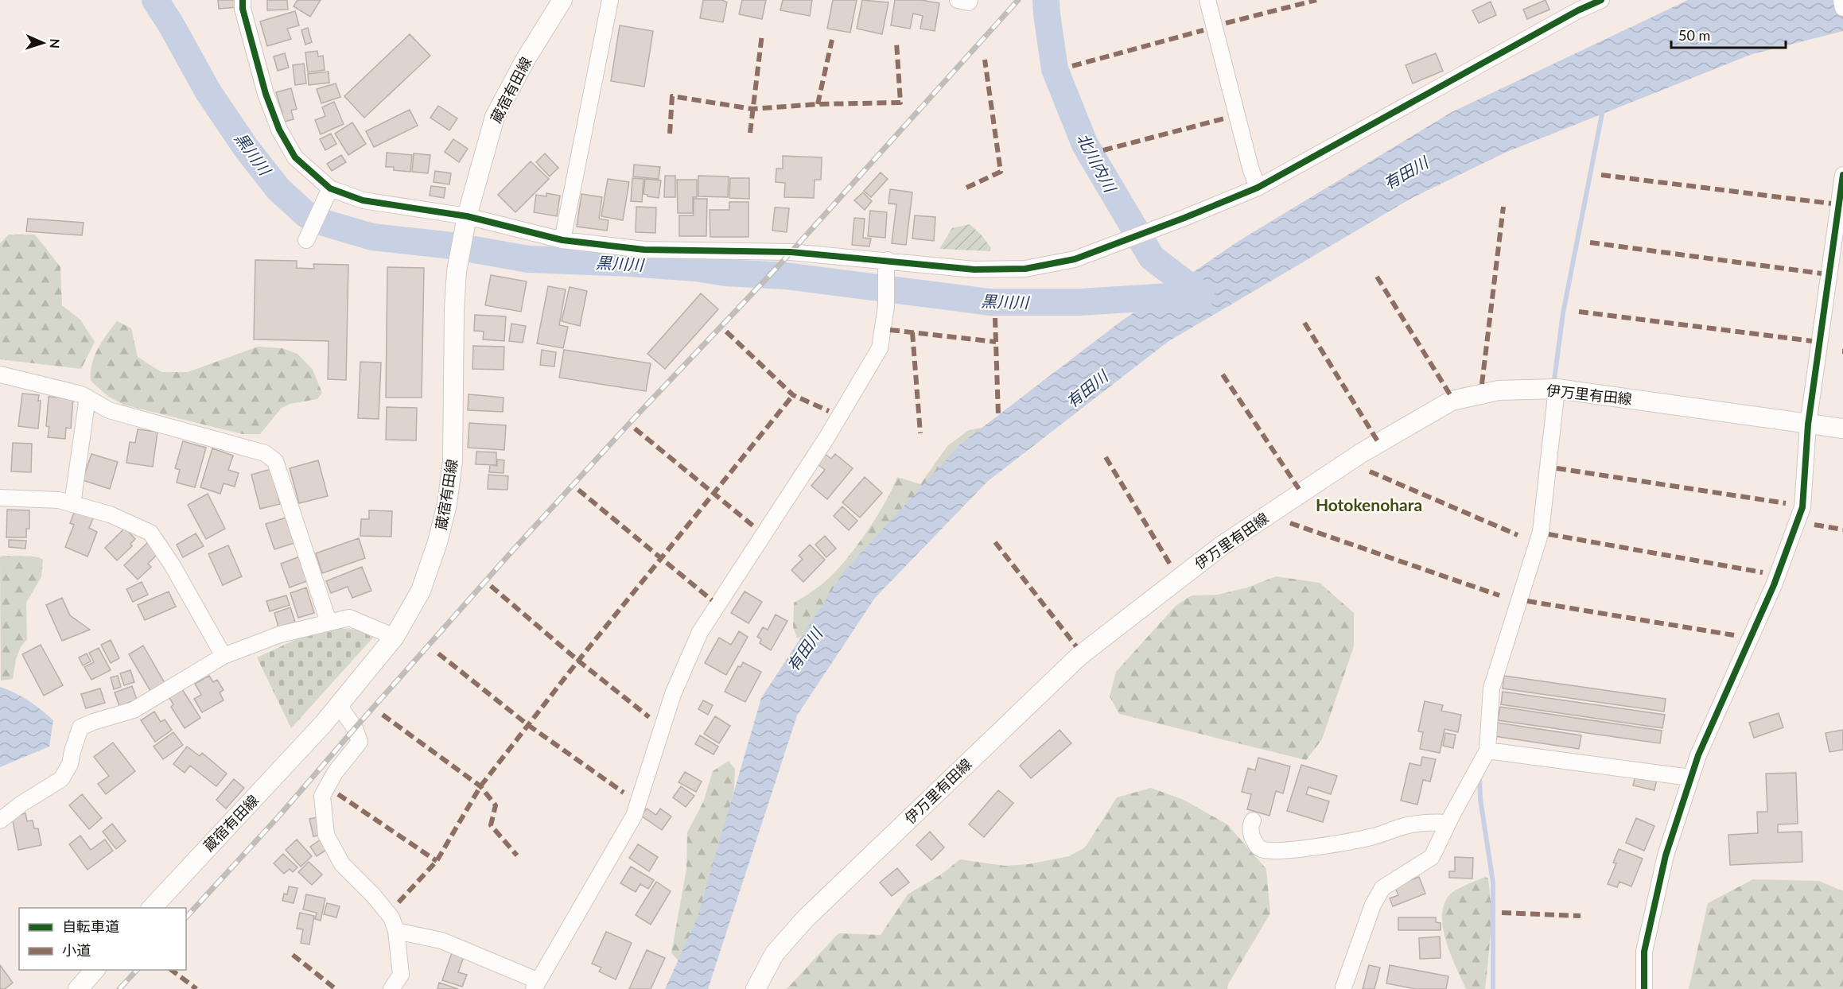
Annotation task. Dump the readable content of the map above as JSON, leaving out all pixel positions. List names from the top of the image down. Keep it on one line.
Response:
{"streets":{"main road":["蔵宿有田線","伊万里有田線"]},"districts":["Hotokenohara"],"water":["黒川川","北川内川","有田川"],"legend":["自転車道","小道"],"scale_bar":"50 m","north":"right"}
